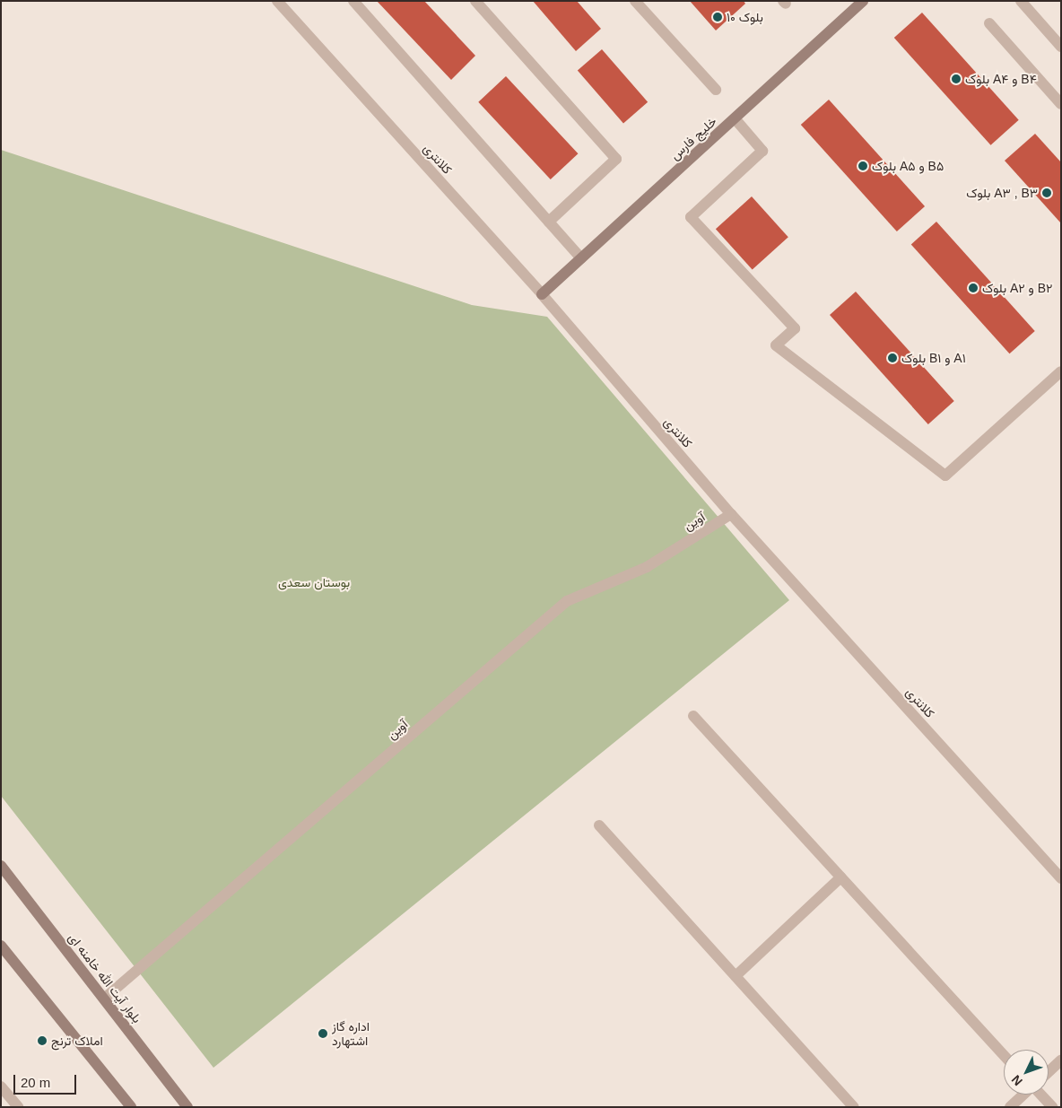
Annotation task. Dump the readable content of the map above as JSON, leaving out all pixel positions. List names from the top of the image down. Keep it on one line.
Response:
{"streets":{"main road":["خلیج فارس","بلوار آیت الله خامنه ای"],"street":["کلانتری","آوین"]},"crossings":[["خلیج فارس","کلانتری"],["کلانتری","آوین"],["آوین","بلوار آیت الله خامنه ای"]],"parks":["بوستان سعدی"],"places":["بلوک ۱۰","بلوک A۴ و B۴","بلوک A۵ و B۵","بلوک A۳ , B۳","بلوک A۲ و B۲","بلوک B۱ و A۱","اداره گاز اشتهارد","املاک ترنج"],"scale_bar":"20 m","north":"bottom left"}
